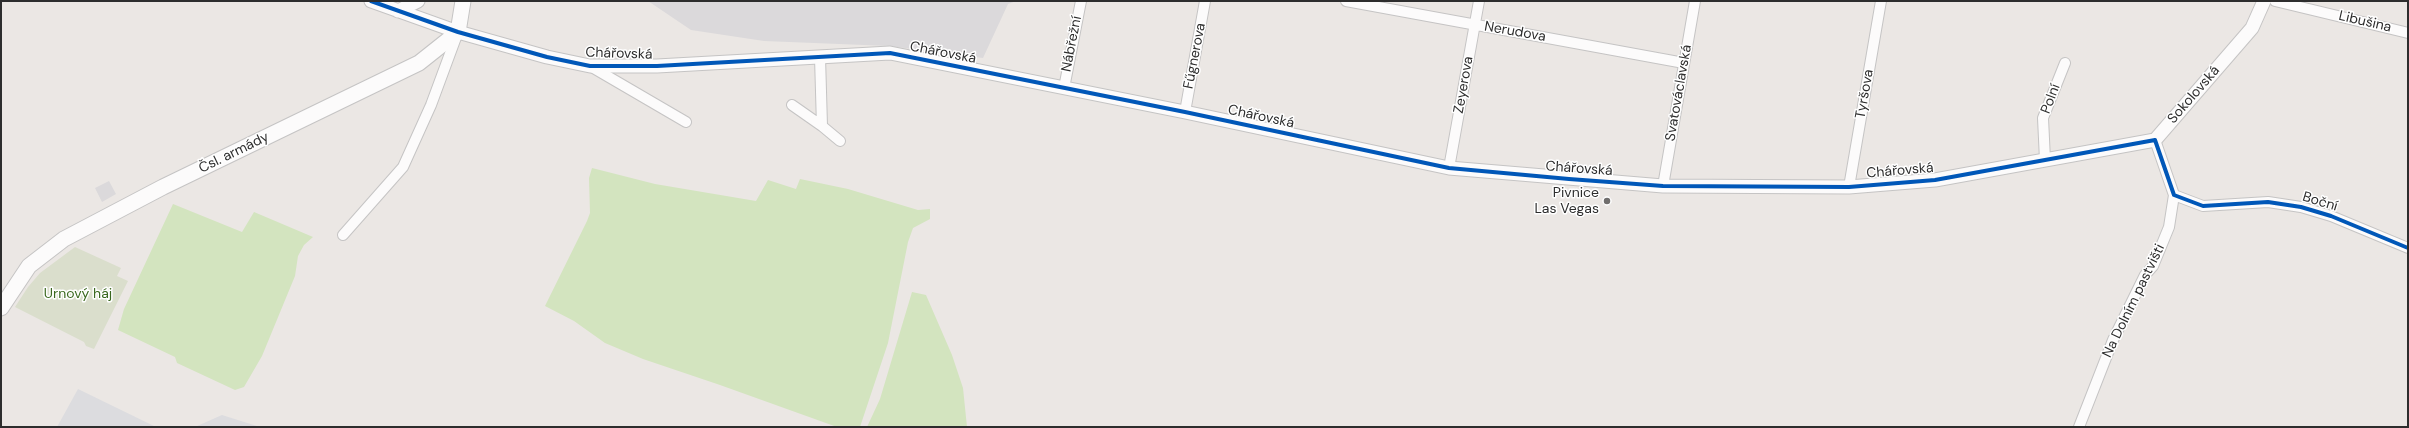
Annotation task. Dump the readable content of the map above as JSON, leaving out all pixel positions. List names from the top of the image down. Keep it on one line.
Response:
{"streets":{"main road":["Čsl. armády"],"street":["Libušina","Nerudova","Nábřežní","Chářovská","Fűgnerova","Zeyerova","Svatováclavská","Tyršova","Sokolovská","Polní","Boční","Na Dolním pastvišti"]},"crossings":[["Nerudova","Zeyerova"],["Nerudova","Svatováclavská"],["Nábřežní","Chářovská"],["Chářovská","Fűgnerova"],["Chářovská","Zeyerova"],["Chářovská","Svatováclavská"],["Chářovská","Tyršova"],["Chářovská","Sokolovská"],["Chářovská","Polní"],["Chářovská","Čsl. armády"],["Boční","Na Dolním pastvišti"]],"parks":["Urnový háj"],"places":["Pivnice Las Vegas"]}
